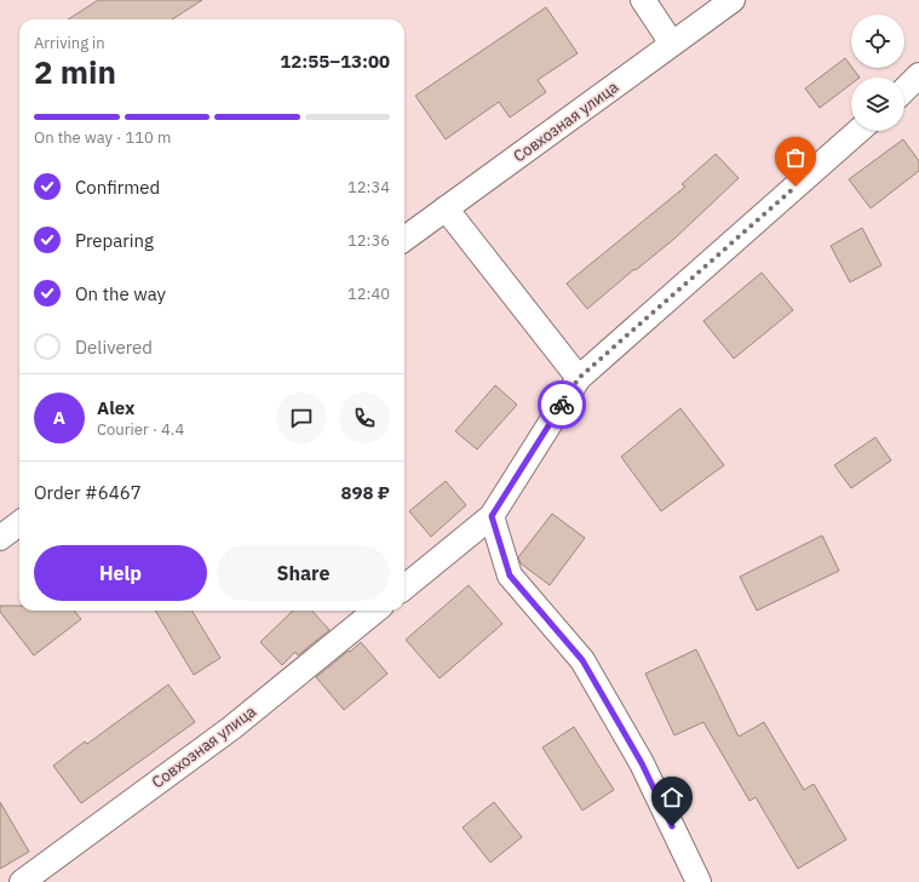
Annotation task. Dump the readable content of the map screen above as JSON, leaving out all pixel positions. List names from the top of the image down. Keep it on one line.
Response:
{"streets":{"street":["Совхозная улица"]},"page":{"heading":["2 min","Arriving in","12:55–13:00"],"panel":["Alex","Courier · 4.4","Order #6467","898 ₽"],"bar":"On the way · 110 m","list":[["Confirmed","12:34"],["Preparing","12:36"],["On the way","12:40"],"Delivered"],"round":"A","buttons":["Help","Share"]}}
